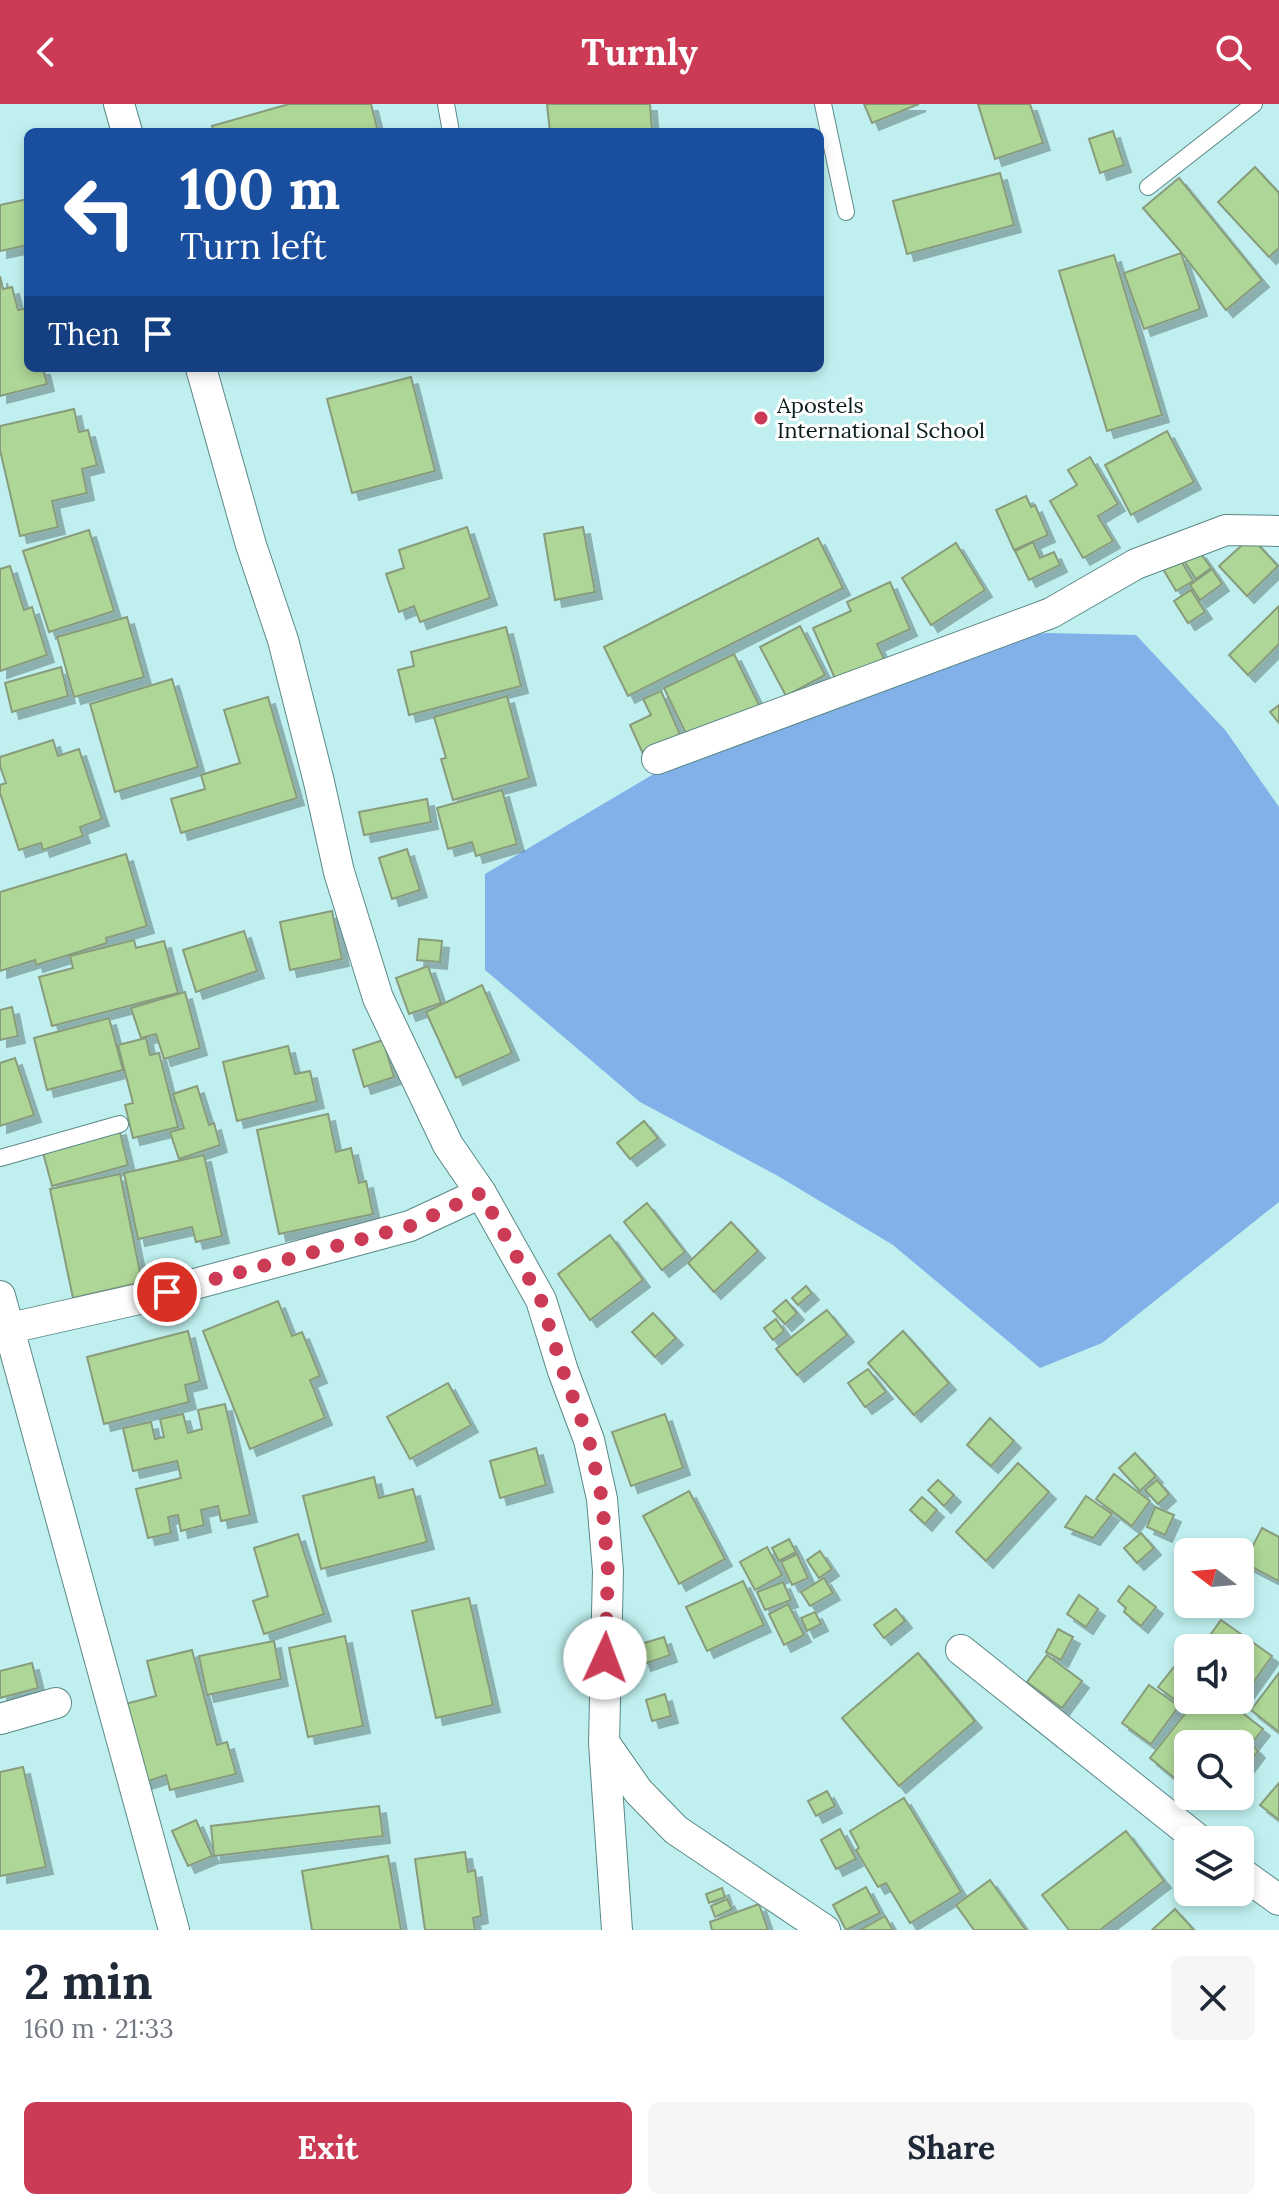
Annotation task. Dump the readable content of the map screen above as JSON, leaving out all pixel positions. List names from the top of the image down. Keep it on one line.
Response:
{"places":["Apostels International School"],"north":"left","page":{"header":"Turnly","turn":["100 m","Turn left"],"then":"Then","heading":["2 min","160 m · 21:33"],"buttons":["Exit","Share"]}}
